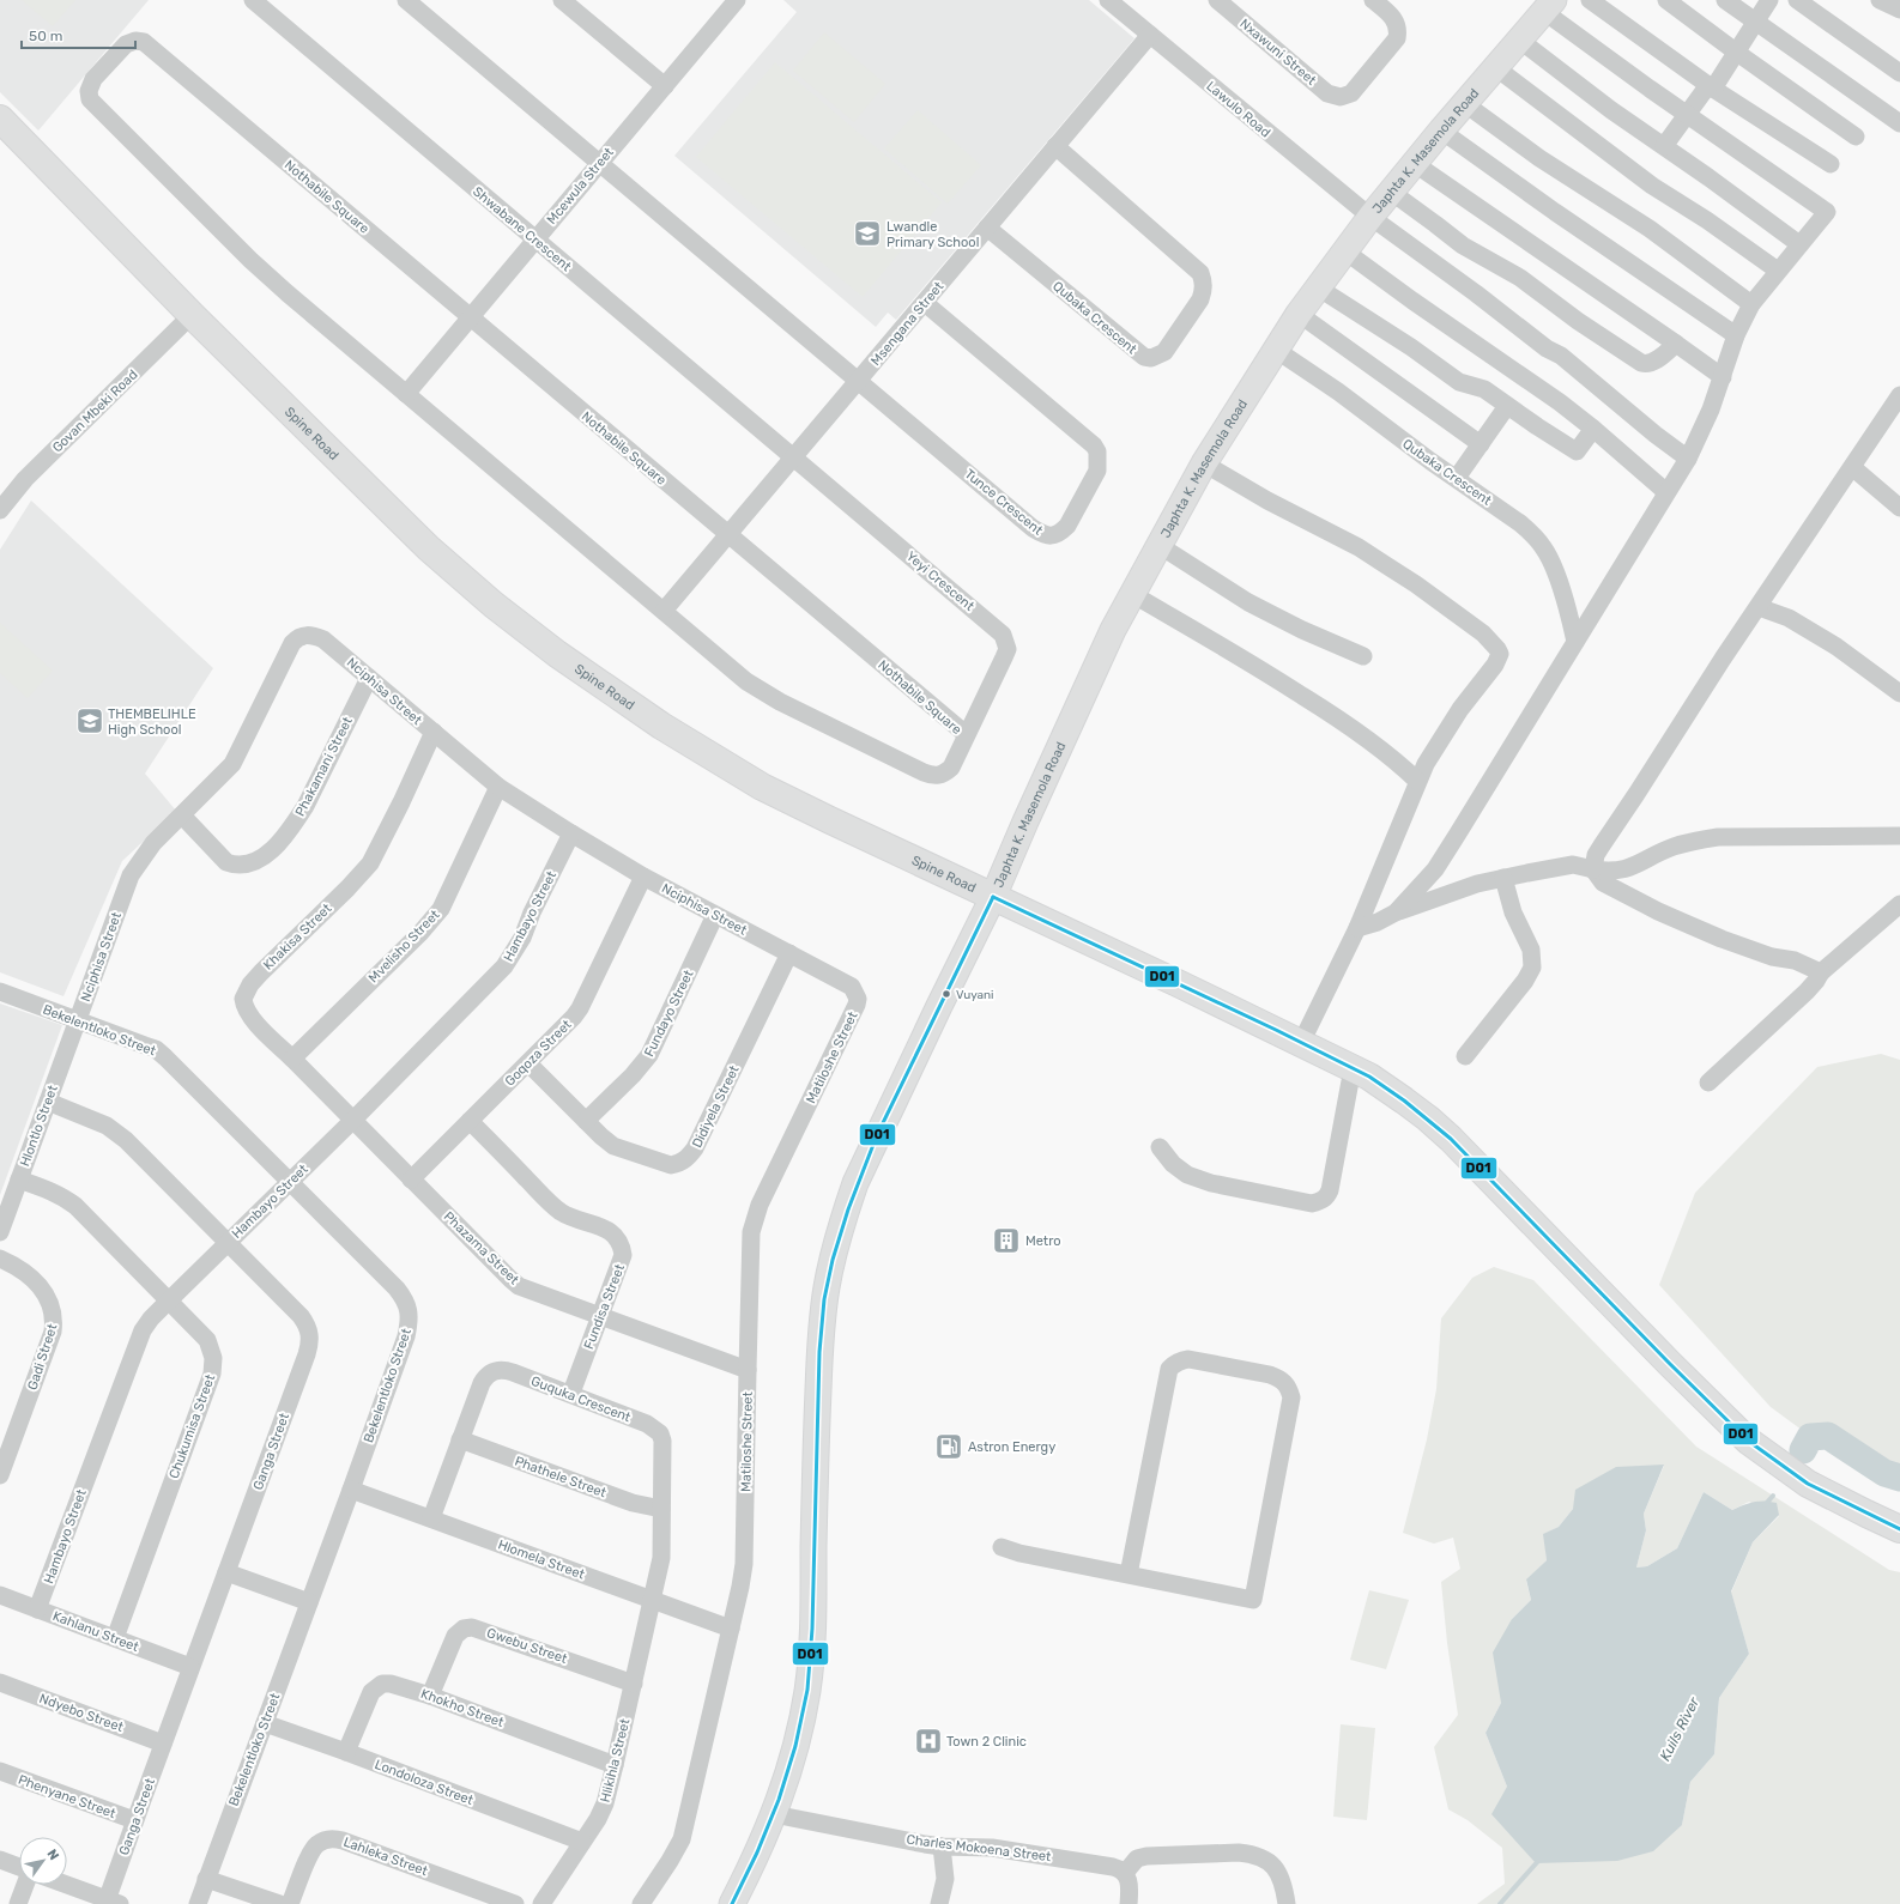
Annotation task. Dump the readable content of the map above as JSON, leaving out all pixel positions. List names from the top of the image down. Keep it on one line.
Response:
{"streets":{"main road":["Japhta K. Masemola Road","Spine Road"],"street":["Nxawuni Street","Lawulo Road","Mcewula Street","Nothabile Square","Shwabane Crescent","Qubaka Crescent","Msengana Street","Govan Mbeki Road","Tunce Crescent","Yeyi Crescent","Nciphisa Street","Phakamani Street","Hambayo Street","Khakisa Street","Mvelisho Street","Fundayo Street","Bekelentloko Street","Goqoza Street","Matiloshe Street","Didiyela Street","Hlontlo Street","Phazama Street","Fundisa Street","Gadi Street","Guquka Crescent","Chukumisa Street","Ganga Street","Phathele Street","Hlomela Street","Kahlanu Street","Gwebu Street","Khokho Street","Ndyebo Street","Hlikihla Street","Londoloza Street","Phenyane Street","Charles Mokoena Street","Lahleka Street"]},"crossings":[["Lawulo Road","Japhta K. Masemola Road"],["Lawulo Road","Msengana Street"],["Japhta K. Masemola Road","Qubaka Crescent"],["Japhta K. Masemola Road","Spine Road"],["Japhta K. Masemola Road","Charles Mokoena Street"],["Mcewula Street","Nothabile Square"],["Mcewula Street","Shwabane Crescent"],["Nothabile Square","Msengana Street"],["Nothabile Square","Yeyi Crescent"],["Shwabane Crescent","Msengana Street"],["Shwabane Crescent","Yeyi Crescent"],["Qubaka Crescent","Msengana Street"],["Msengana Street","Tunce Crescent"],["Msengana Street","Yeyi Crescent"],["Govan Mbeki Road","Spine Road"],["Nciphisa Street","Phakamani Street"],["Nciphisa Street","Hambayo Street"],["Nciphisa Street","Khakisa Street"],["Nciphisa Street","Mvelisho Street"],["Nciphisa Street","Fundayo Street"],["Nciphisa Street","Bekelentloko Street"],["Nciphisa Street","Goqoza Street"],["Nciphisa Street","Matiloshe Street"],["Nciphisa Street","Didiyela Street"],["Nciphisa Street","Hlontlo Street"],["Hambayo Street","Khakisa Street"],["Hambayo Street","Bekelentloko Street"],["Hambayo Street","Phazama Street"],["Hambayo Street","Chukumisa Street"],["Hambayo Street","Ganga Street"],["Hambayo Street","Kahlanu Street"],["Khakisa Street","Mvelisho Street"],["Khakisa Street","Phazama Street"],["Fundayo Street","Didiyela Street"],["Bekelentloko Street","Hlontlo Street"],["Bekelentloko Street","Hlomela Street"],["Bekelentloko Street","Londoloza Street"],["Goqoza Street","Didiyela Street"],["Goqoza Street","Phazama Street"],["Goqoza Street","Fundisa Street"],["Matiloshe Street","Phazama Street"],["Matiloshe Street","Hlomela Street"],["Hlontlo Street","Chukumisa Street"],["Hlontlo Street","Ganga Street"],["Phazama Street","Fundisa Street"],["Fundisa Street","Guquka Crescent"],["Guquka Crescent","Phathele Street"],["Guquka Crescent","Hlomela Street"],["Guquka Crescent","Hlikihla Street"],["Chukumisa Street","Kahlanu Street"],["Ganga Street","Kahlanu Street"],["Ganga Street","Ndyebo Street"],["Ganga Street","Phenyane Street"],["Hlomela Street","Hlikihla Street"],["Gwebu Street","Khokho Street"],["Gwebu Street","Hlikihla Street"],["Khokho Street","Hlikihla Street"],["Khokho Street","Londoloza Street"],["Hlikihla Street","Londoloza Street"]],"water":["Kuils River"],"places":{"school or university":["Lwandle Primary School","THEMBELIHLE High School"],"other":["Vuyani"],"building":["Metro"],"fuel station":["Astron Energy"],"hospital":["Town 2 Clinic"]},"lines":["transit line D01"],"scale_bar":"50 m","north":"top right"}
